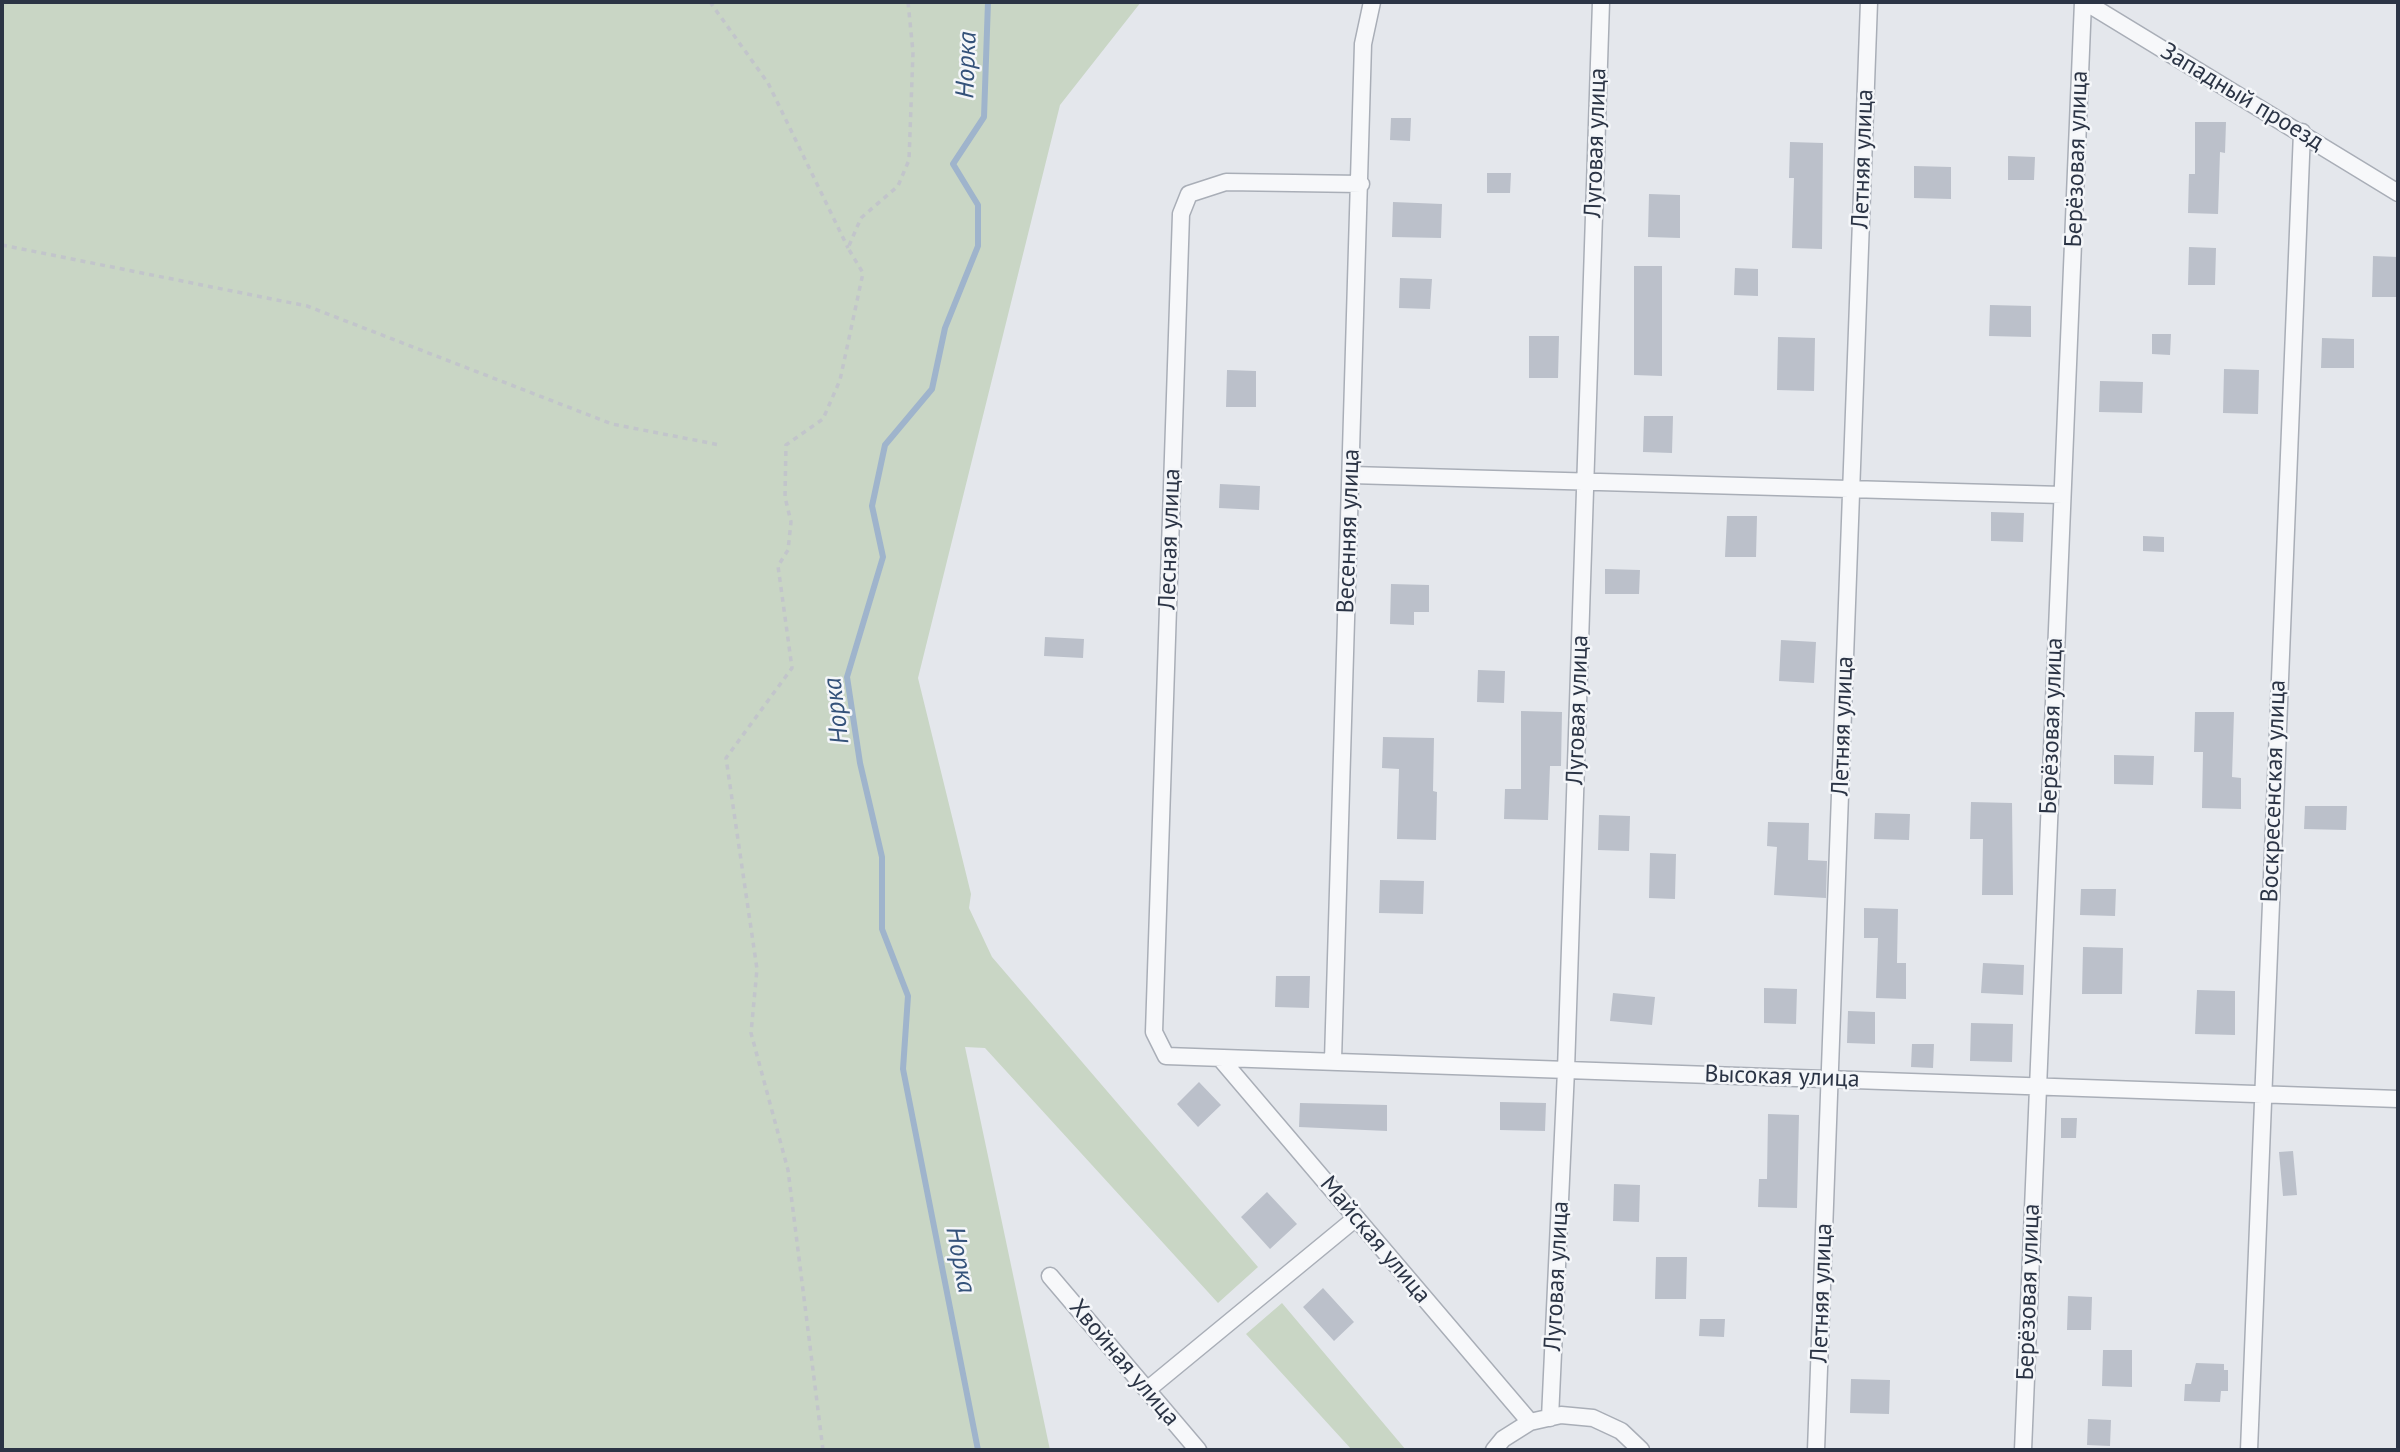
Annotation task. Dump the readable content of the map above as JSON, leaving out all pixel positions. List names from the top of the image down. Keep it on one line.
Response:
{"streets":{"street":["Западный проезд","Луговая улица","Летняя улица","Берёзовая улица","Весенняя улица","Лесная улица","Воскресенская улица","Высокая улица","Майская улица","Хвойная улица"]},"crossings":[["Западный проезд","Берёзовая улица"],["Западный проезд","Воскресенская улица"],["Луговая улица","Высокая улица"],["Летняя улица","Высокая улица"],["Берёзовая улица","Высокая улица"],["Весенняя улица","Лесная улица"],["Весенняя улица","Высокая улица"],["Лесная улица","Высокая улица"],["Воскресенская улица","Высокая улица"],["Высокая улица","Майская улица"]],"water":["Норка"]}
